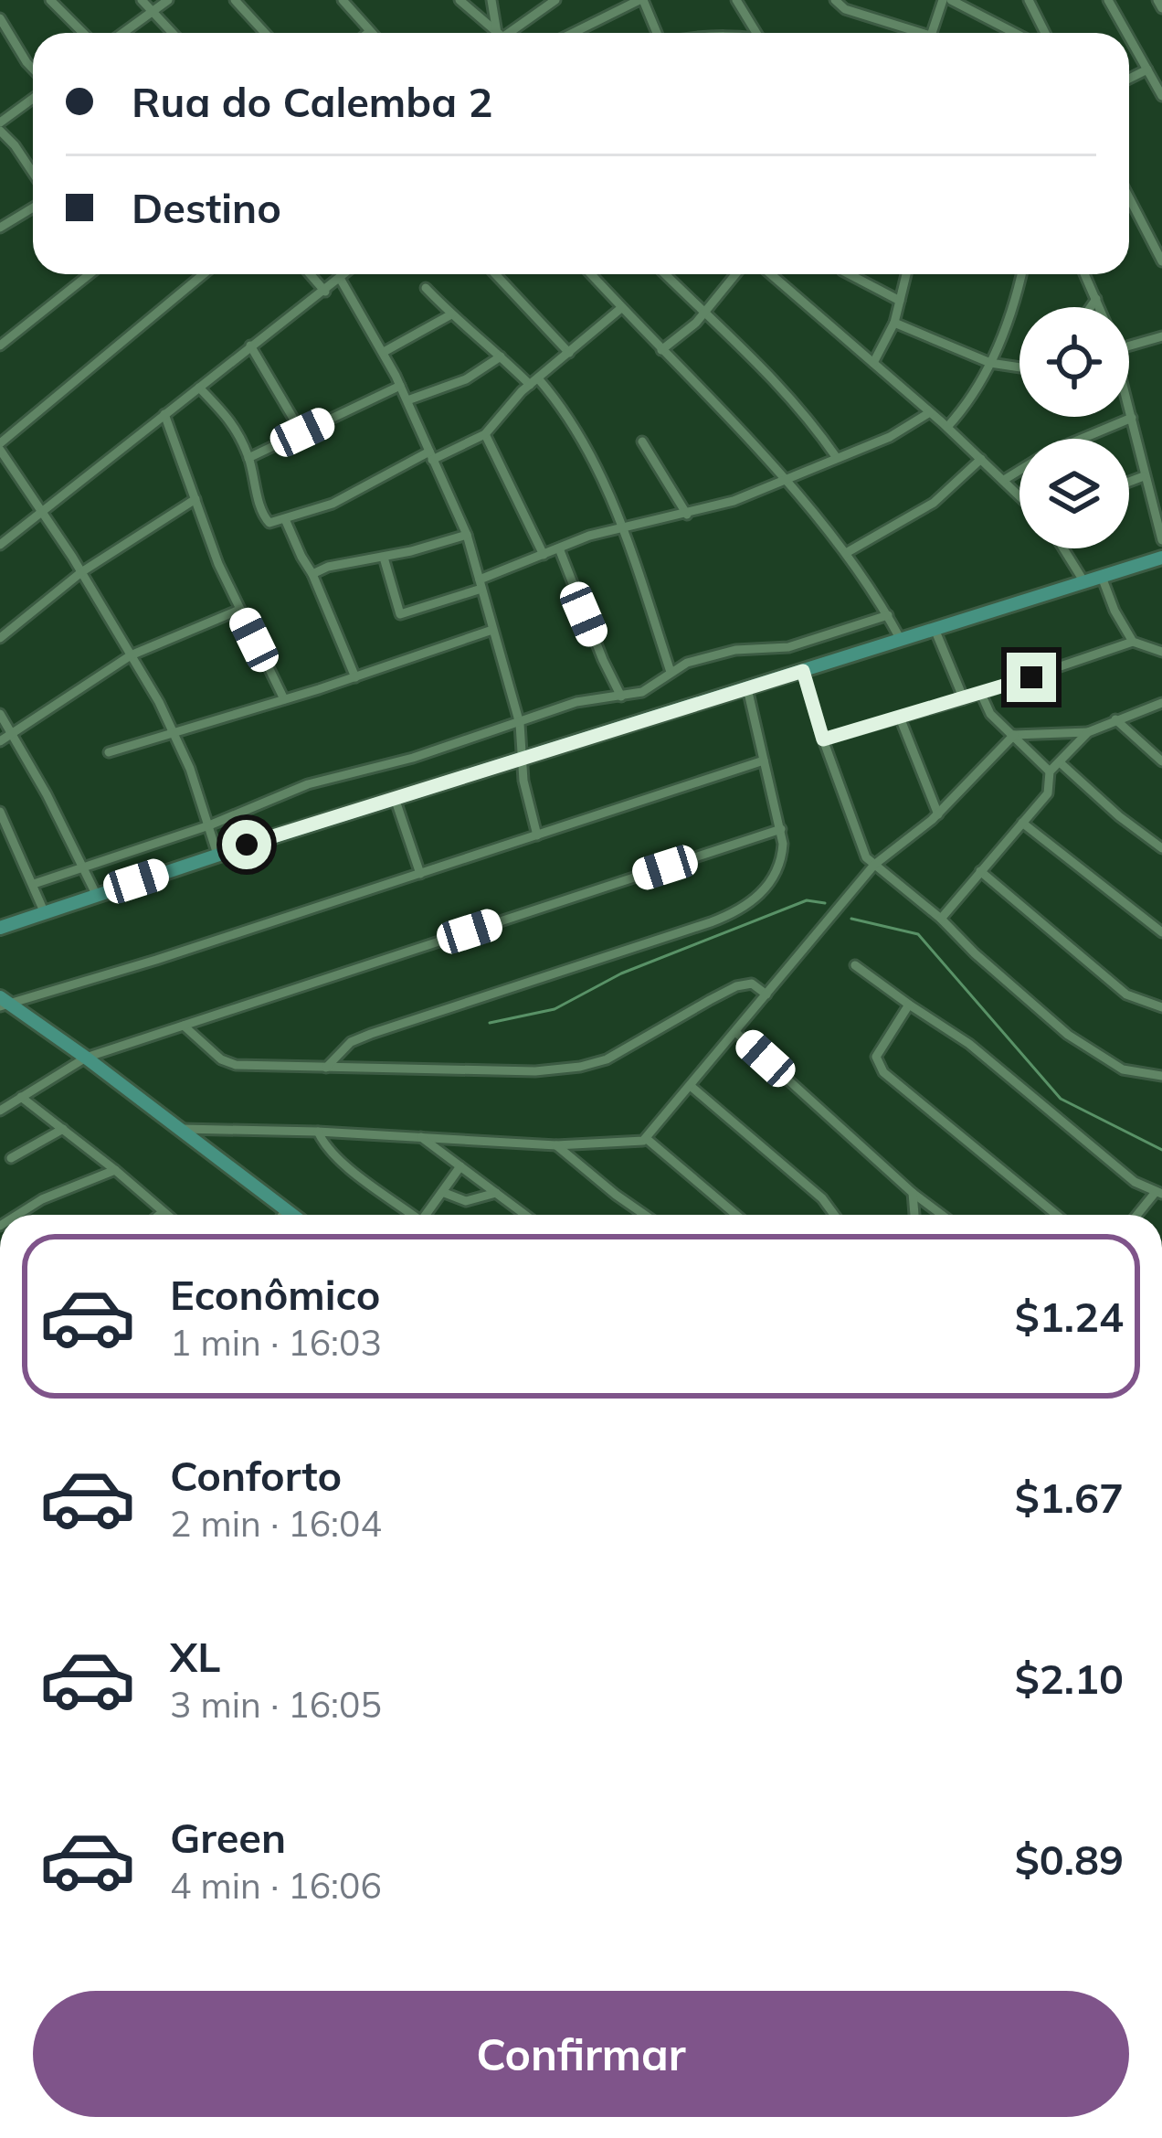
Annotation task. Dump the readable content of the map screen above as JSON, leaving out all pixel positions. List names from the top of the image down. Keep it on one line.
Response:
{"page":{"banner":["Rua do Calemba 2","Destino"],"list":[{"name":"Econômico","note":"1 min · 16:03","value":"$1.24"},{"name":"Conforto","note":"2 min · 16:04","value":"$1.67"},{"name":"XL","note":"3 min · 16:05","value":"$2.10"},{"name":"Green","note":"4 min · 16:06","value":"$0.89"}],"buttons":"Confirmar"}}
